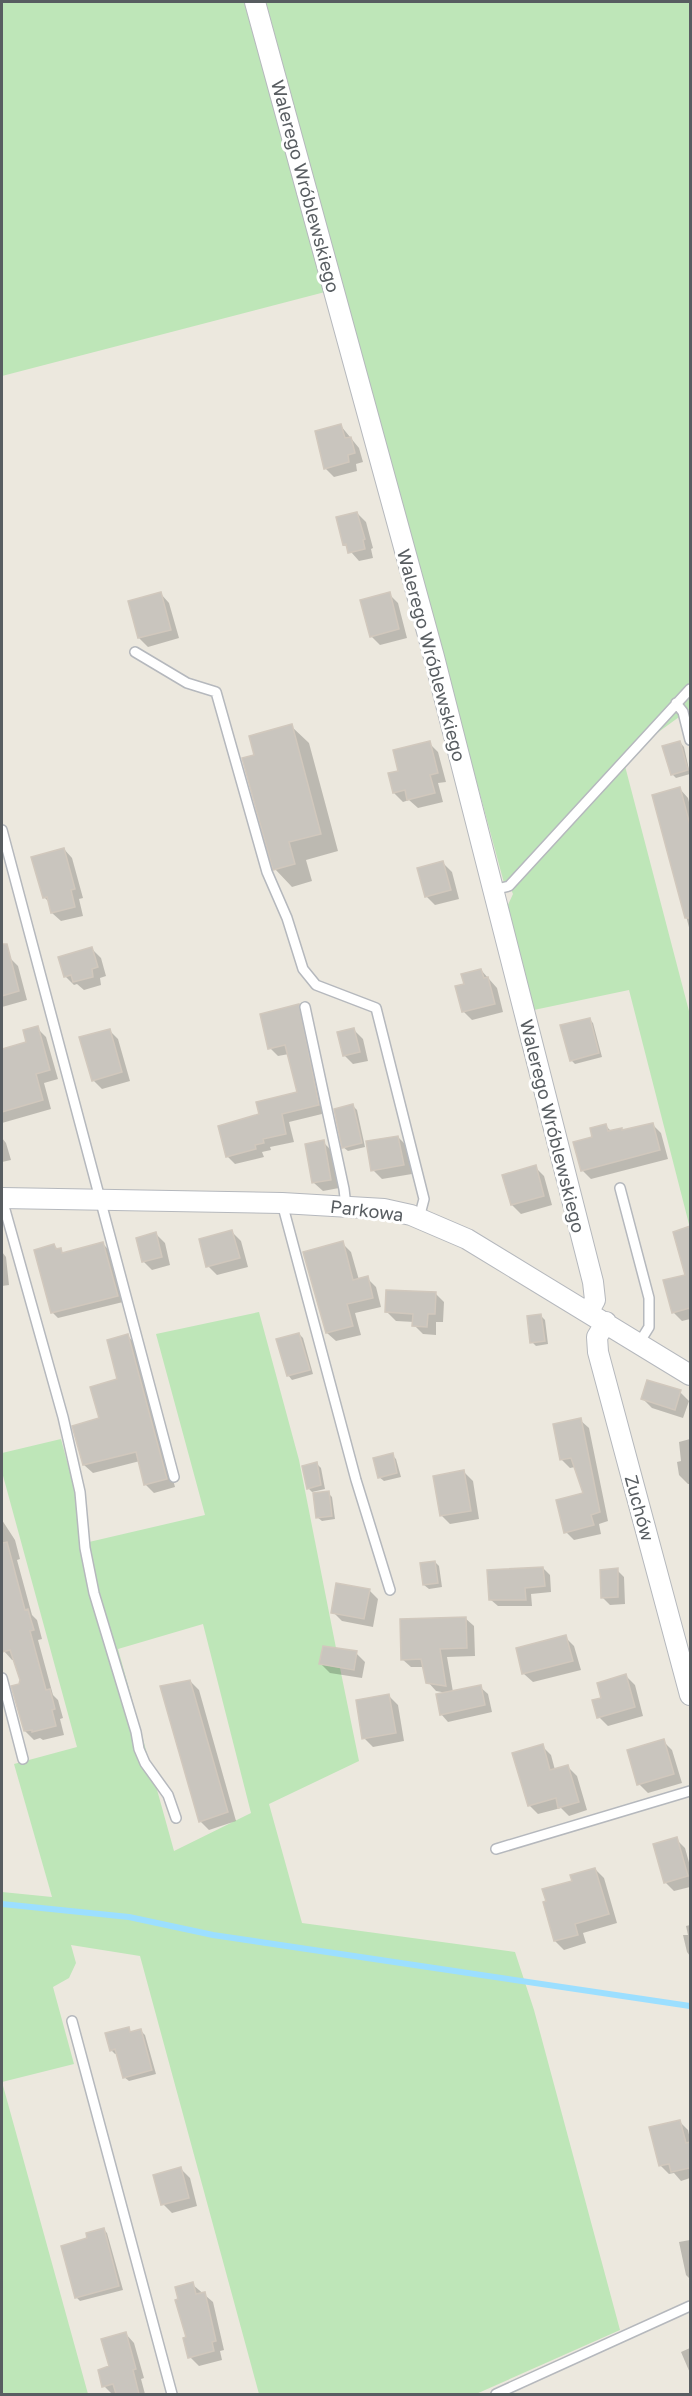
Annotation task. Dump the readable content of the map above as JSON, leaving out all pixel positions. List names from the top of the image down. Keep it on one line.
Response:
{"streets":{"street":["Walerego Wróblewskiego","Parkowa","Zuchów"]},"crossings":[["Walerego Wróblewskiego","Parkowa"],["Parkowa","Zuchów"]]}
